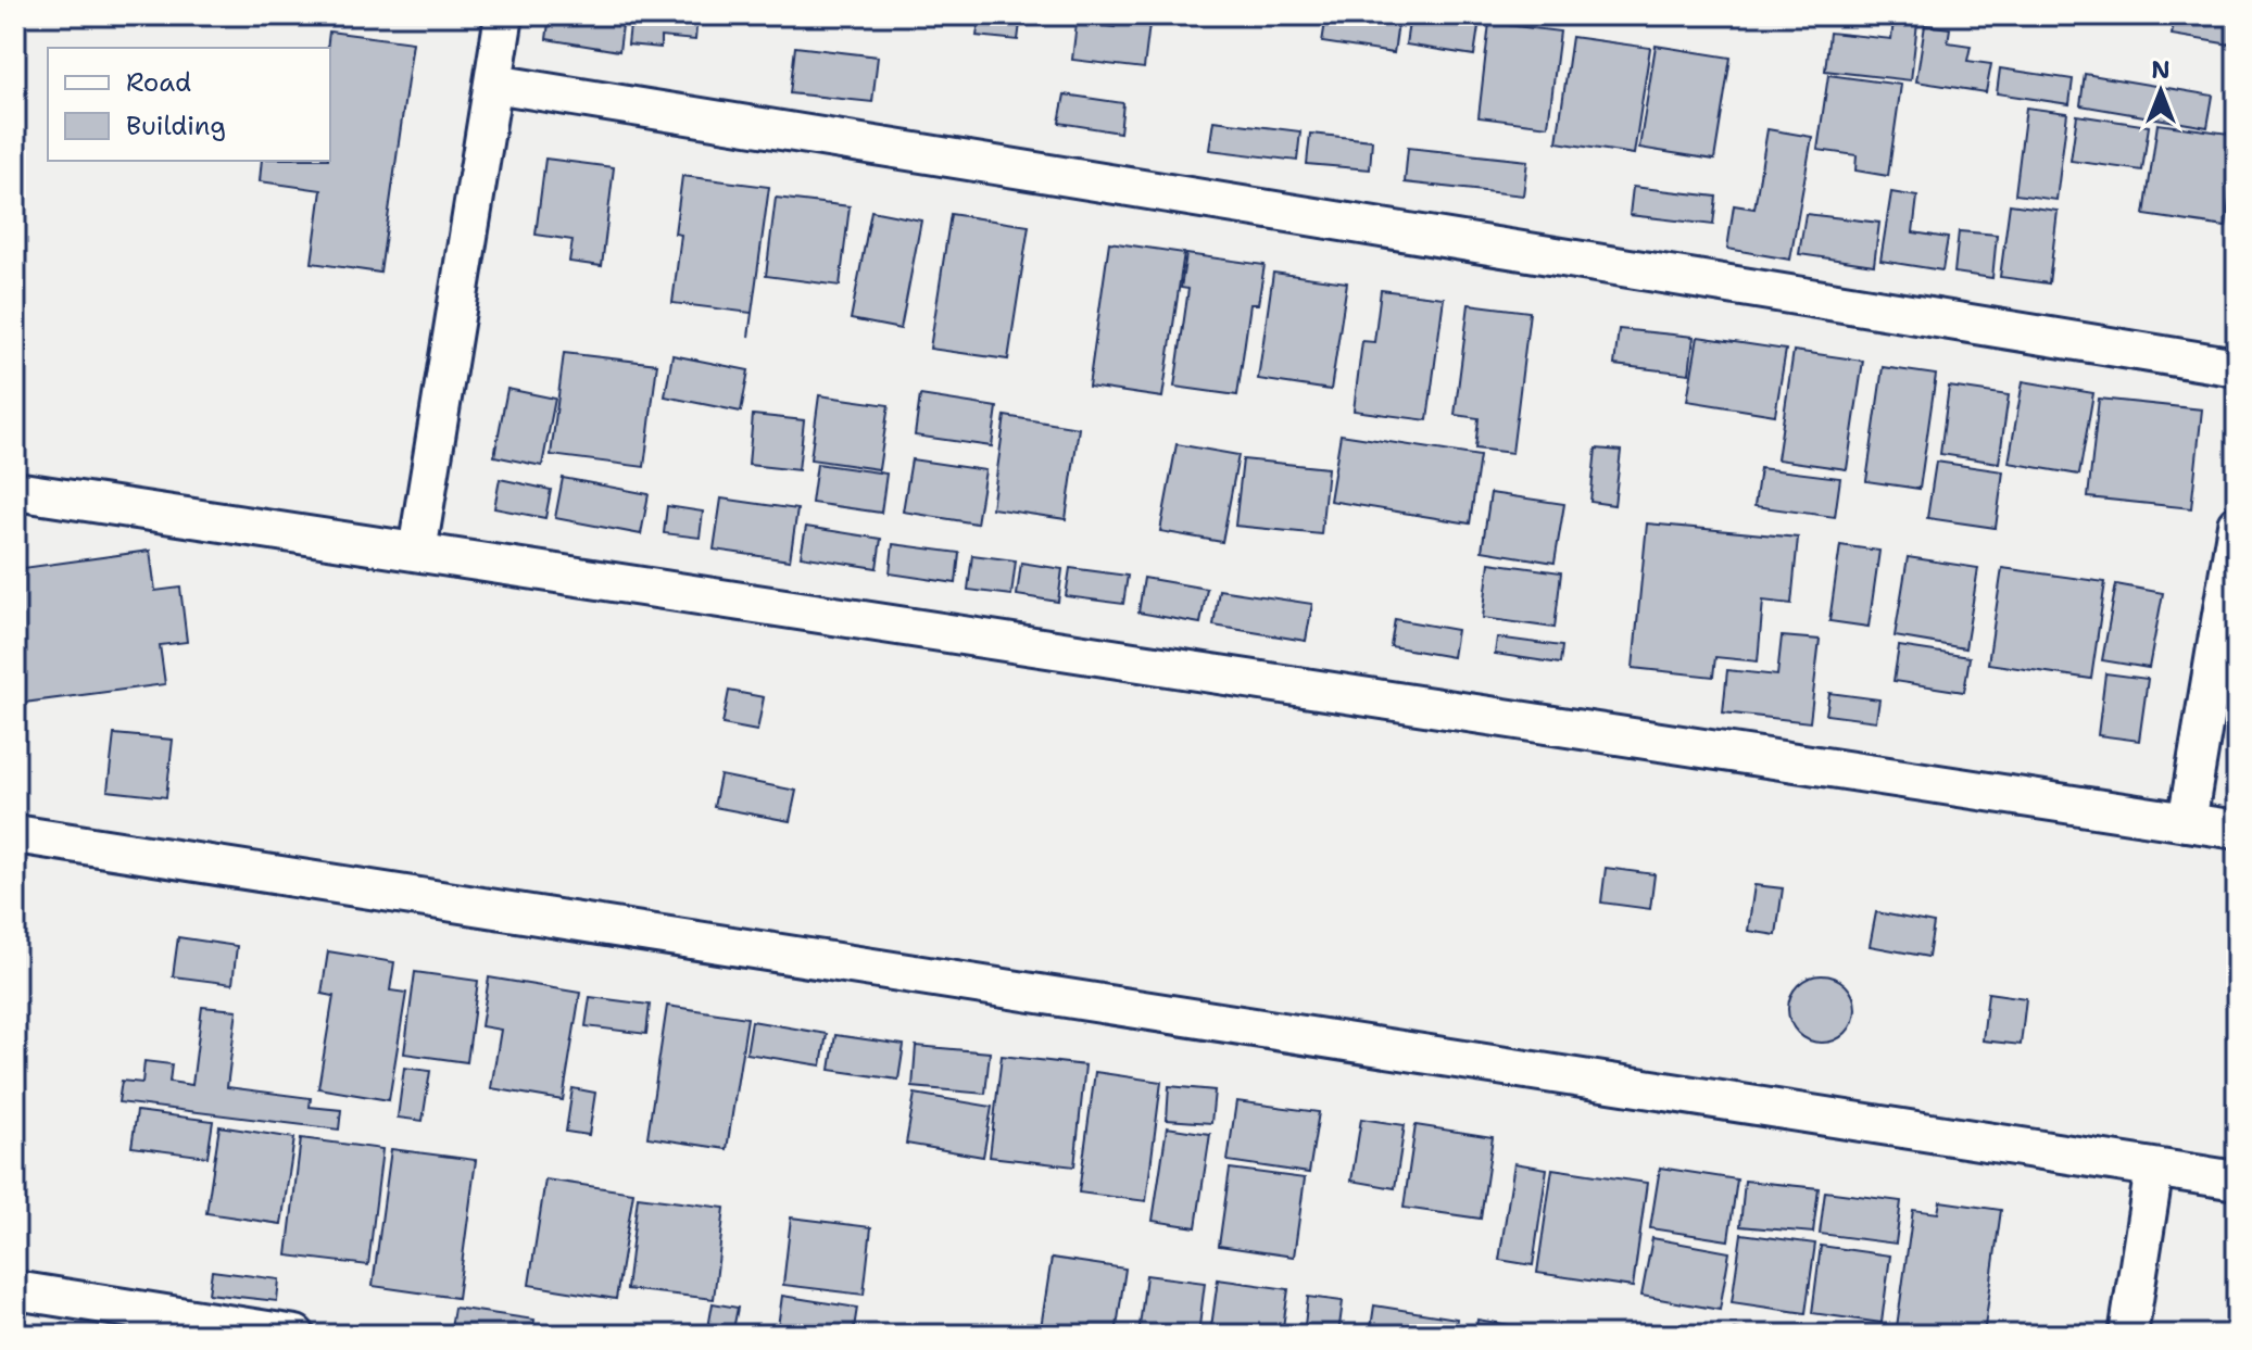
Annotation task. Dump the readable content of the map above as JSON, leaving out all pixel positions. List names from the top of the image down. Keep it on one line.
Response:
{"legend":["Road","Building"],"north":"top"}
